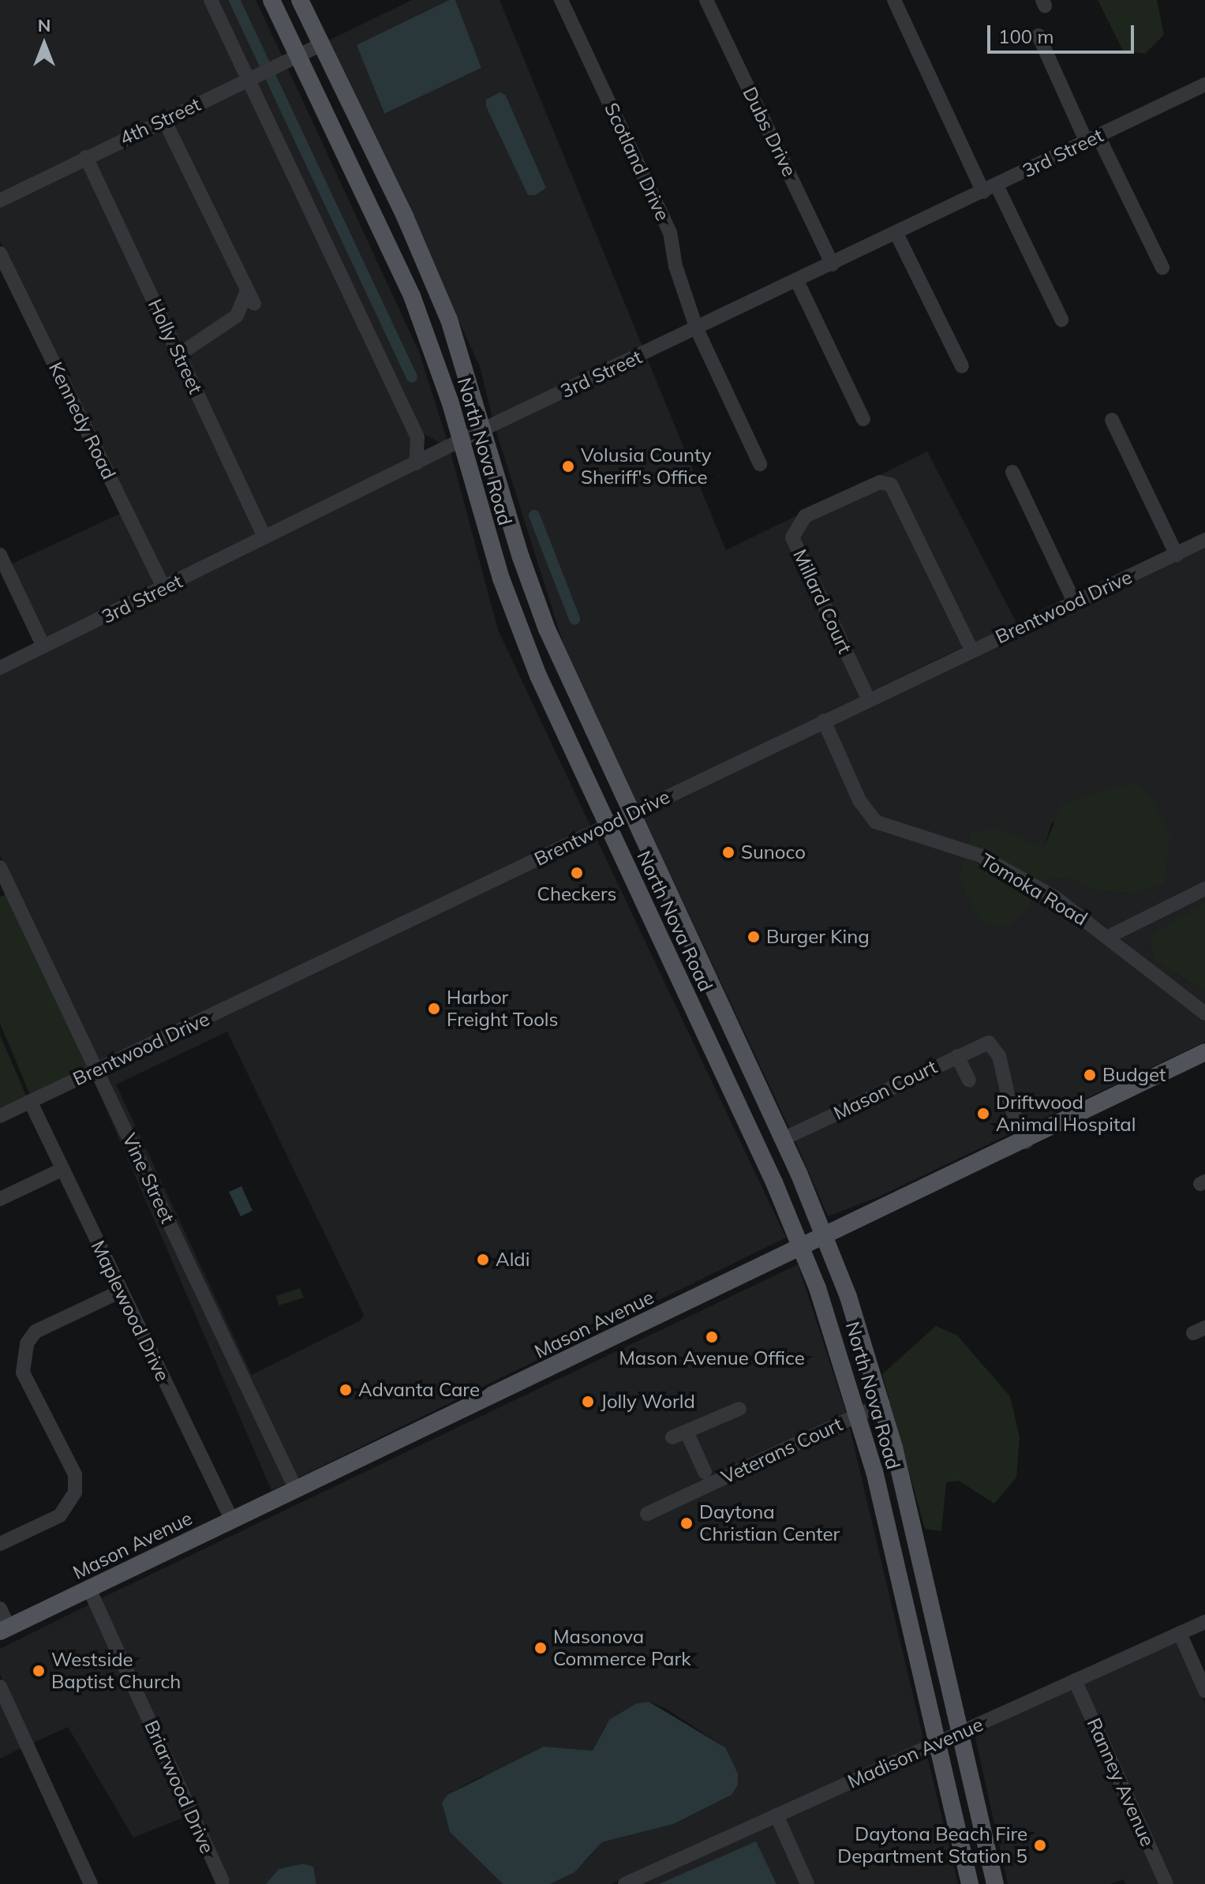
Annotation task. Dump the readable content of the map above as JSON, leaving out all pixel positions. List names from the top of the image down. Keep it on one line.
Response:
{"streets":{"main road":["North Nova Road","Mason Avenue"],"street":["4th Street","Dubs Drive","3rd Street","Scotland Drive","Holly Street","Kennedy Road","Millard Court","Brentwood Drive","Tomoka Road","Mason Court","Vine Street","Maplewood Drive","Veterans Court","Madison Avenue","Ranney Avenue","Briarwood Drive"]},"crossings":[["4th Street","Holly Street"],["4th Street","North Nova Road"],["Dubs Drive","3rd Street"],["3rd Street","Scotland Drive"],["3rd Street","Holly Street"],["3rd Street","Kennedy Road"],["3rd Street","North Nova Road"],["North Nova Road","Brentwood Drive"],["North Nova Road","Mason Court"],["North Nova Road","Mason Avenue"],["North Nova Road","Veterans Court"],["North Nova Road","Madison Avenue"],["Millard Court","Brentwood Drive"],["Brentwood Drive","Tomoka Road"],["Brentwood Drive","Vine Street"],["Brentwood Drive","Maplewood Drive"],["Mason Court","Mason Avenue"],["Vine Street","Mason Avenue"],["Maplewood Drive","Mason Avenue"],["Mason Avenue","Briarwood Drive"],["Madison Avenue","Ranney Avenue"]],"places":["Volusia County Sheriff's Office","Sunoco","Checkers","Burger King","Harbor Freight Tools","Budget","Driftwood Animal Hospital","Aldi","Mason Avenue Office","Advanta Care","Jolly World","Daytona Christian Center","Masonova Commerce Park","Westside Baptist Church","Daytona Beach Fire Department Station 5"],"scale_bar":"100 m","north":"top"}
